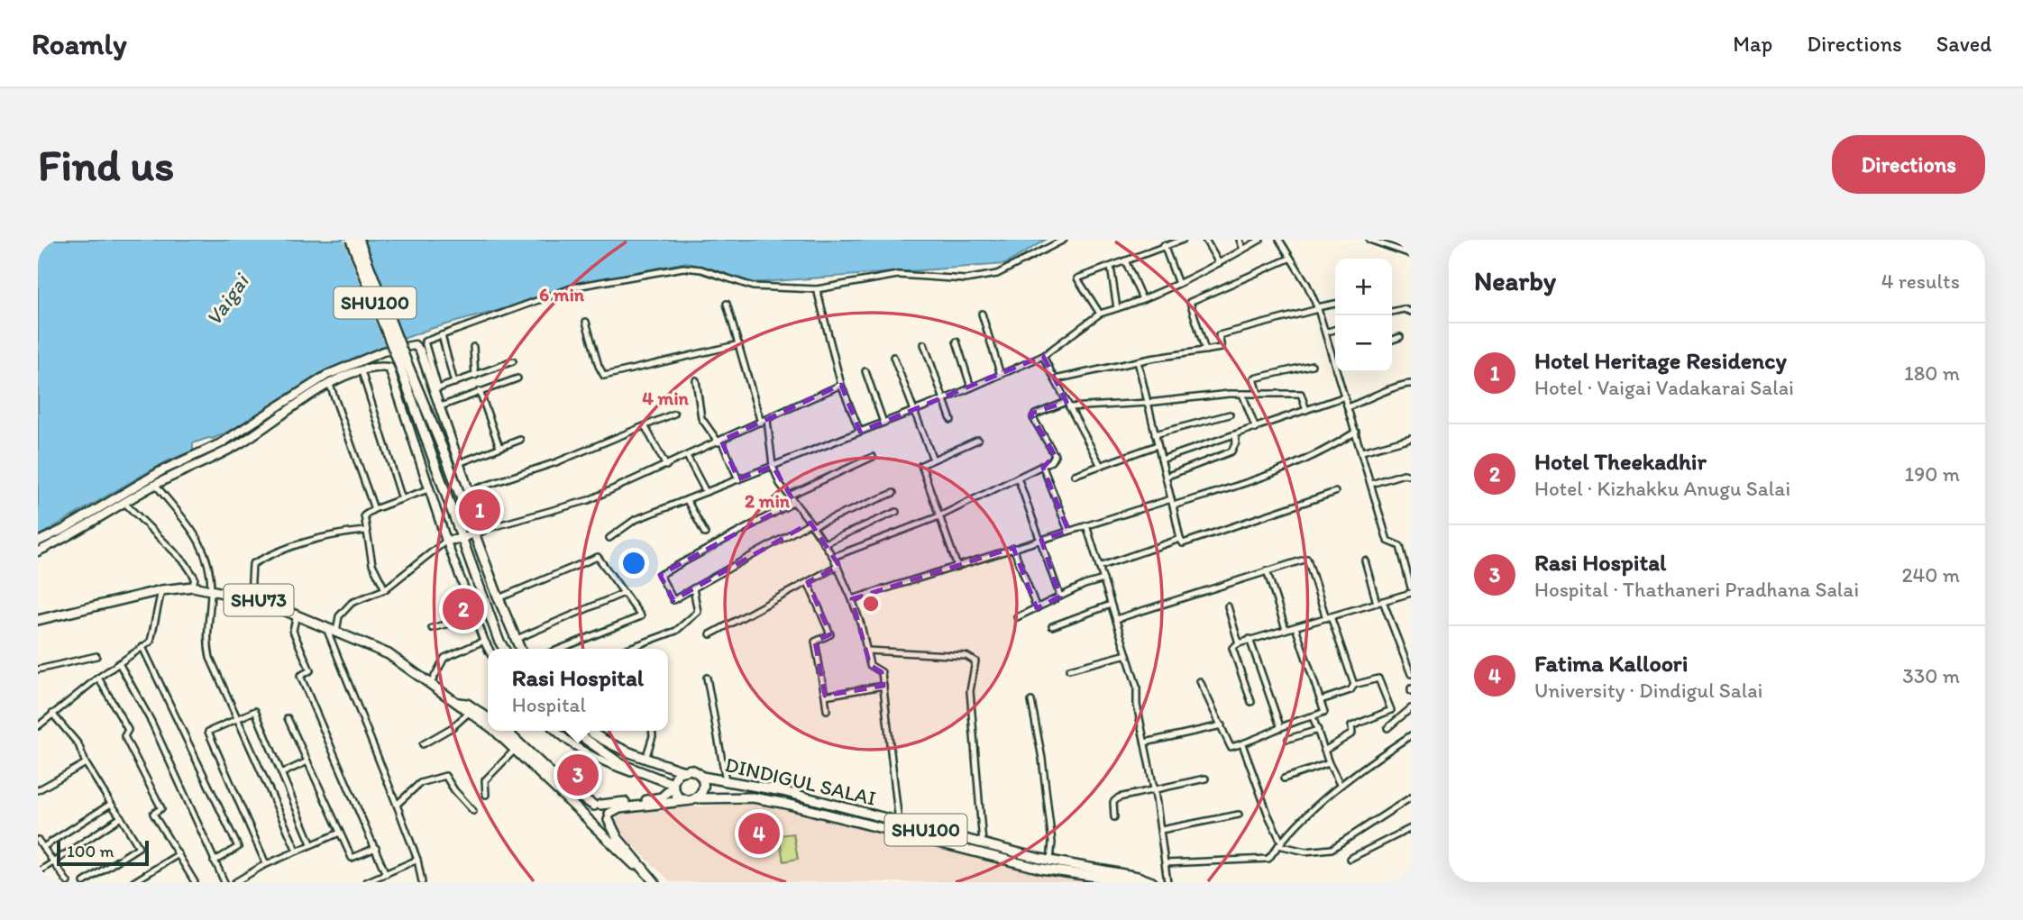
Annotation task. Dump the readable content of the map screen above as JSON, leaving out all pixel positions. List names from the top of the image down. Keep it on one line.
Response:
{"streets":{"main road":["SHU100","SHU73","DINDIGUL SALAI"]},"crossings":[["SHU100","DINDIGUL SALAI"],["SHU73","DINDIGUL SALAI"]],"water":["Vaigai"],"scale_bar":"100 m","page":{"header":"Roamly","nav":["Map","Directions","Saved"],"buttons":"Directions","title":"Find us","heading":["Nearby","4 results"],"map_buttons":["+","−"],"list":[{"mark":"1","name":"Hotel Heritage Residency","note":"Hotel · Vaigai Vadakarai Salai","value":"180 m"},{"mark":"2","name":"Hotel Theekadhir","note":"Hotel · Kizhakku Anugu Salai","value":"190 m"},{"mark":"3","name":"Rasi Hospital","note":"Hospital · Thathaneri Pradhana Salai","value":"240 m"},{"mark":"4","name":"Fatima Kalloori","note":"University · Dindigul Salai","value":"330 m"}],"pins":["1","2","3","4"],"popup":["Rasi Hospital","Hospital"],"scale":"100 m"},"rings":["6 min","4 min","2 min"]}
